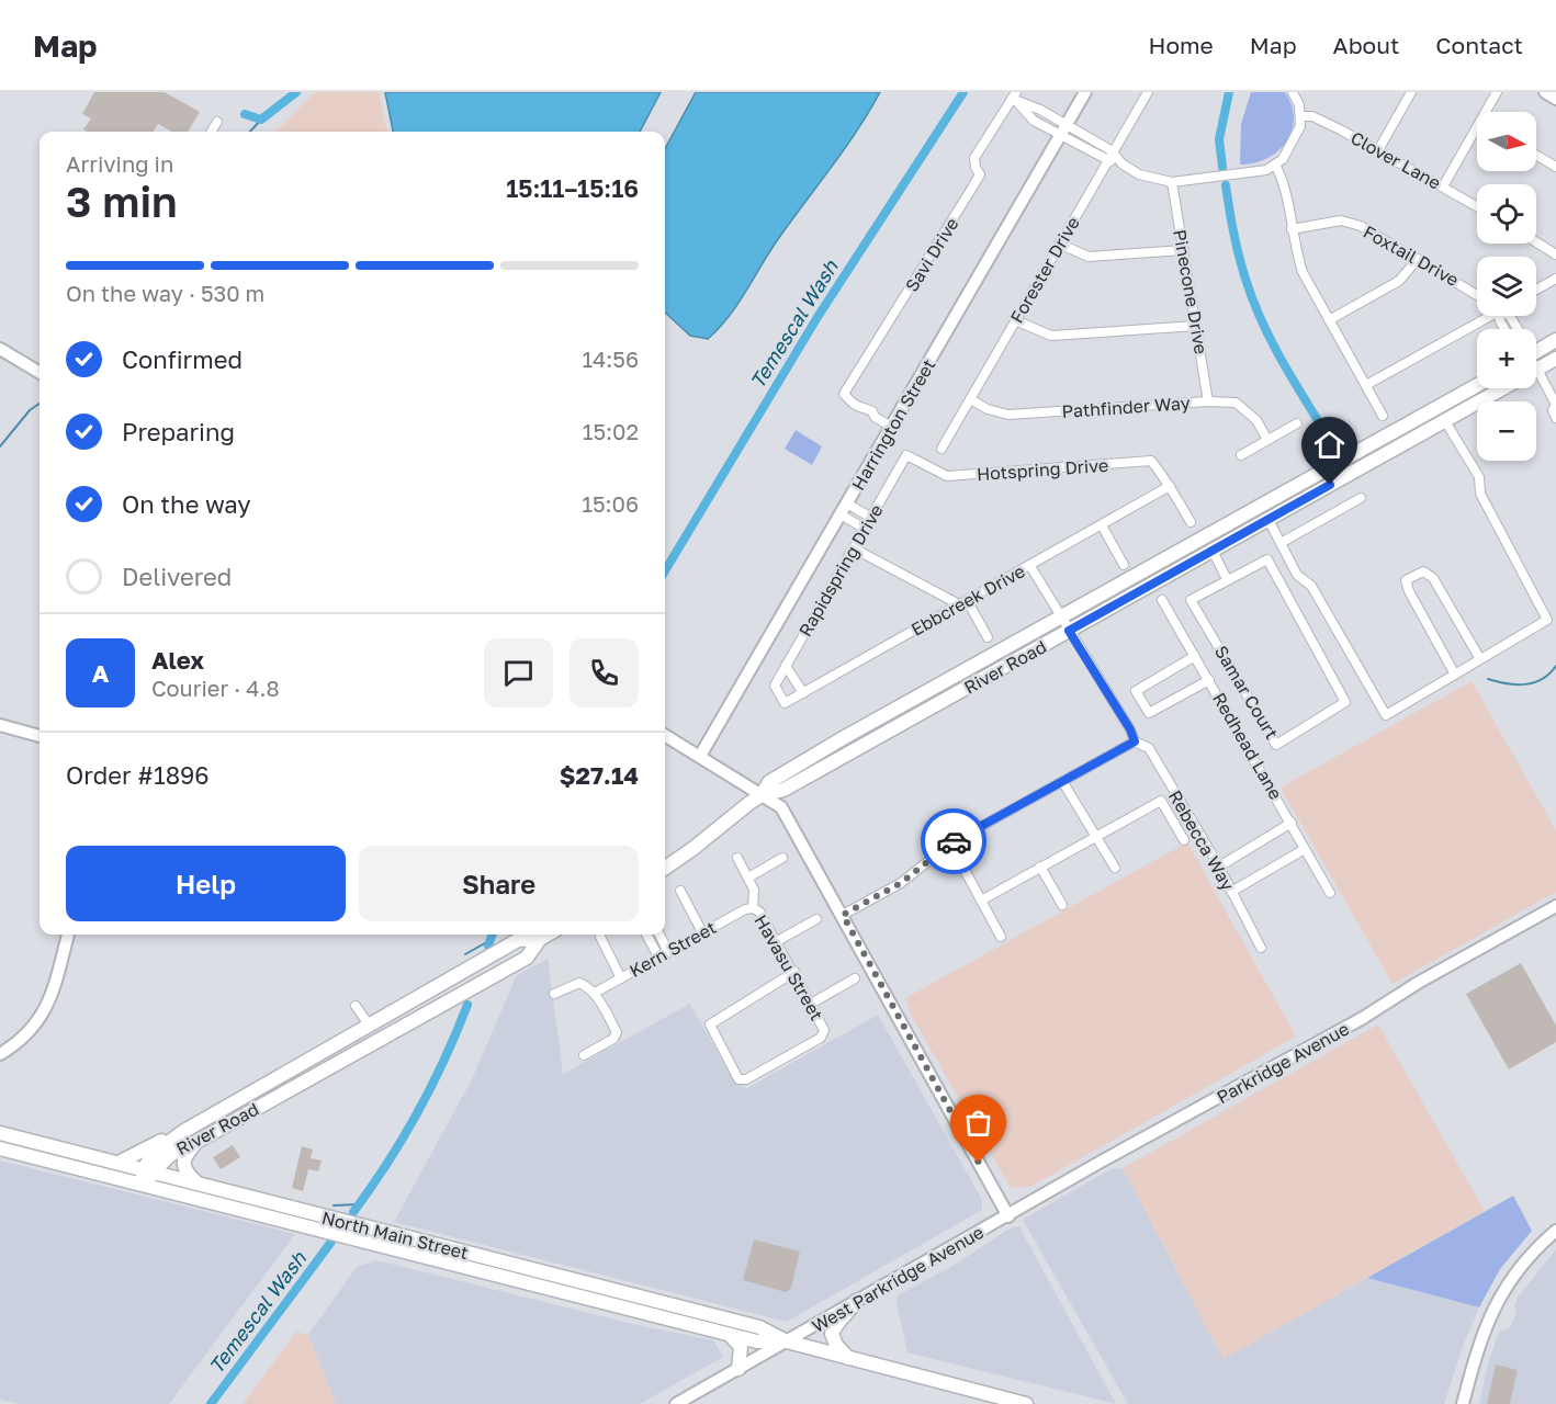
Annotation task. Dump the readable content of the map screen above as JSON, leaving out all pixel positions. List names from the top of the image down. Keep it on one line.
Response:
{"streets":{"main road":["River Road","North Main Street"],"street":["Clover Lane","Savi Drive","Foxtail Drive","Forester Drive","Pinecone Drive","Pathfinder Way","Harrington Street","Hotspring Drive","Rapidspring Drive","Ebbcreek Drive","Samar Court","Redhead Lane","Rebecca Way","Kern Street","Havasu Street","Parkridge Avenue","West Parkridge Avenue"]},"crossings":[["Savi Drive","Harrington Street"],["Forester Drive","Pathfinder Way"],["Pinecone Drive","Pathfinder Way"],["Hotspring Drive","Rapidspring Drive"],["Hotspring Drive","Ebbcreek Drive"],["Rapidspring Drive","Ebbcreek Drive"],["River Road","North Main Street"],["Kern Street","Havasu Street"],["Parkridge Avenue","West Parkridge Avenue"],["North Main Street","West Parkridge Avenue"]],"water":["Temescal Wash"],"north":"right","page":{"header":"Map","nav":["Home","Map","About","Contact"],"map_buttons":["+","−"],"heading":["3 min","Arriving in","15:11–15:16"],"panel":["Alex","Courier · 4.8","Order #1896","$27.14"],"bar":"On the way · 530 m","list":[["Confirmed","14:56"],["Preparing","15:02"],["On the way","15:06"],"Delivered"],"round":"A","buttons":["Help","Share"]}}
